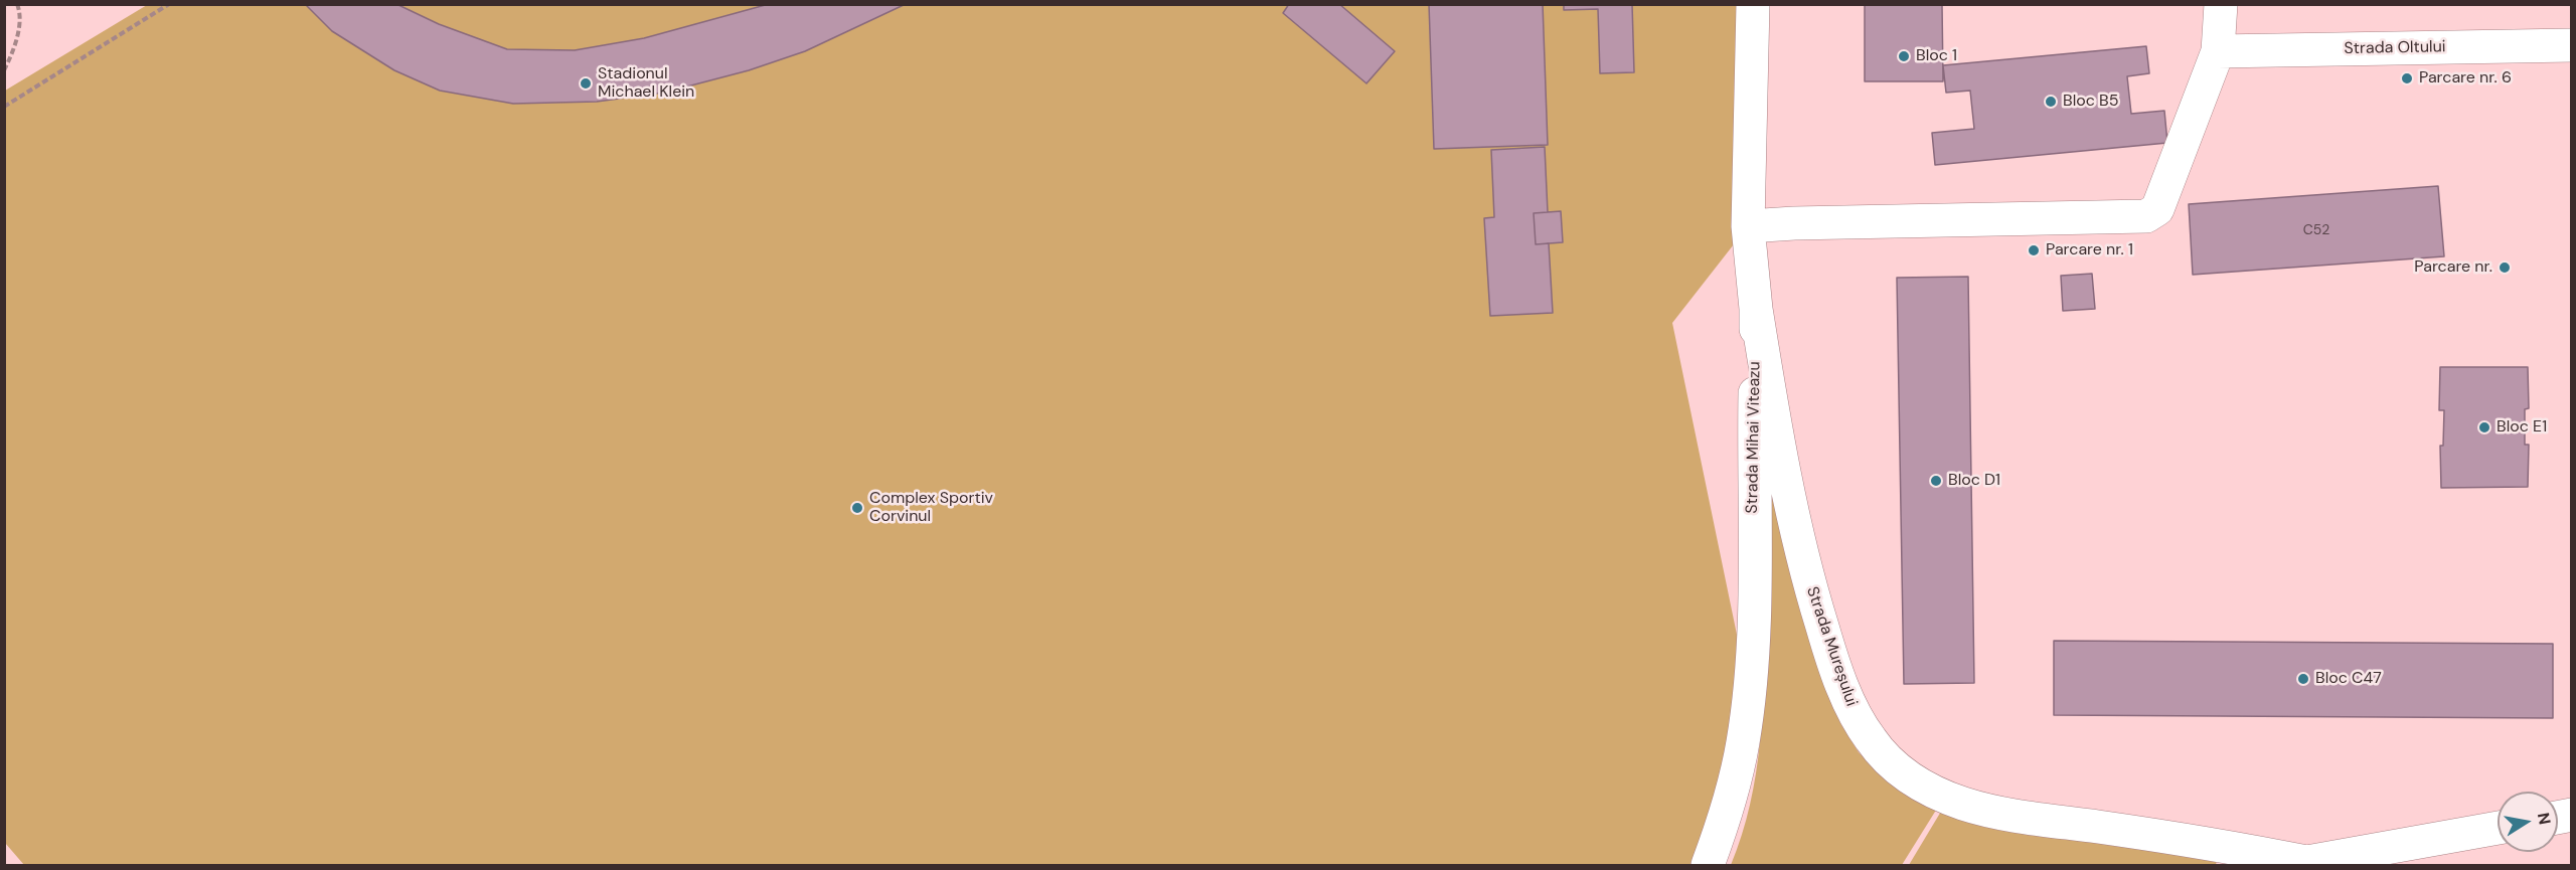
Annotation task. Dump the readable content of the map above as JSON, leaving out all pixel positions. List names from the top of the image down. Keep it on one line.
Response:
{"streets":{"street":["Strada Oltului","Strada Mihai Viteazu","Strada Mureșului"]},"crossings":[["Strada Mihai Viteazu","Strada Mureșului"]],"places":["Bloc 1","Parcare nr. 6","Stadionul Michael Klein","Bloc B5","Parcare nr. 1","Parcare nr.","Bloc E1","Bloc D1","Complex Sportiv Corvinul","Bloc C47"],"house_numbers":["C52"],"north":"right"}
